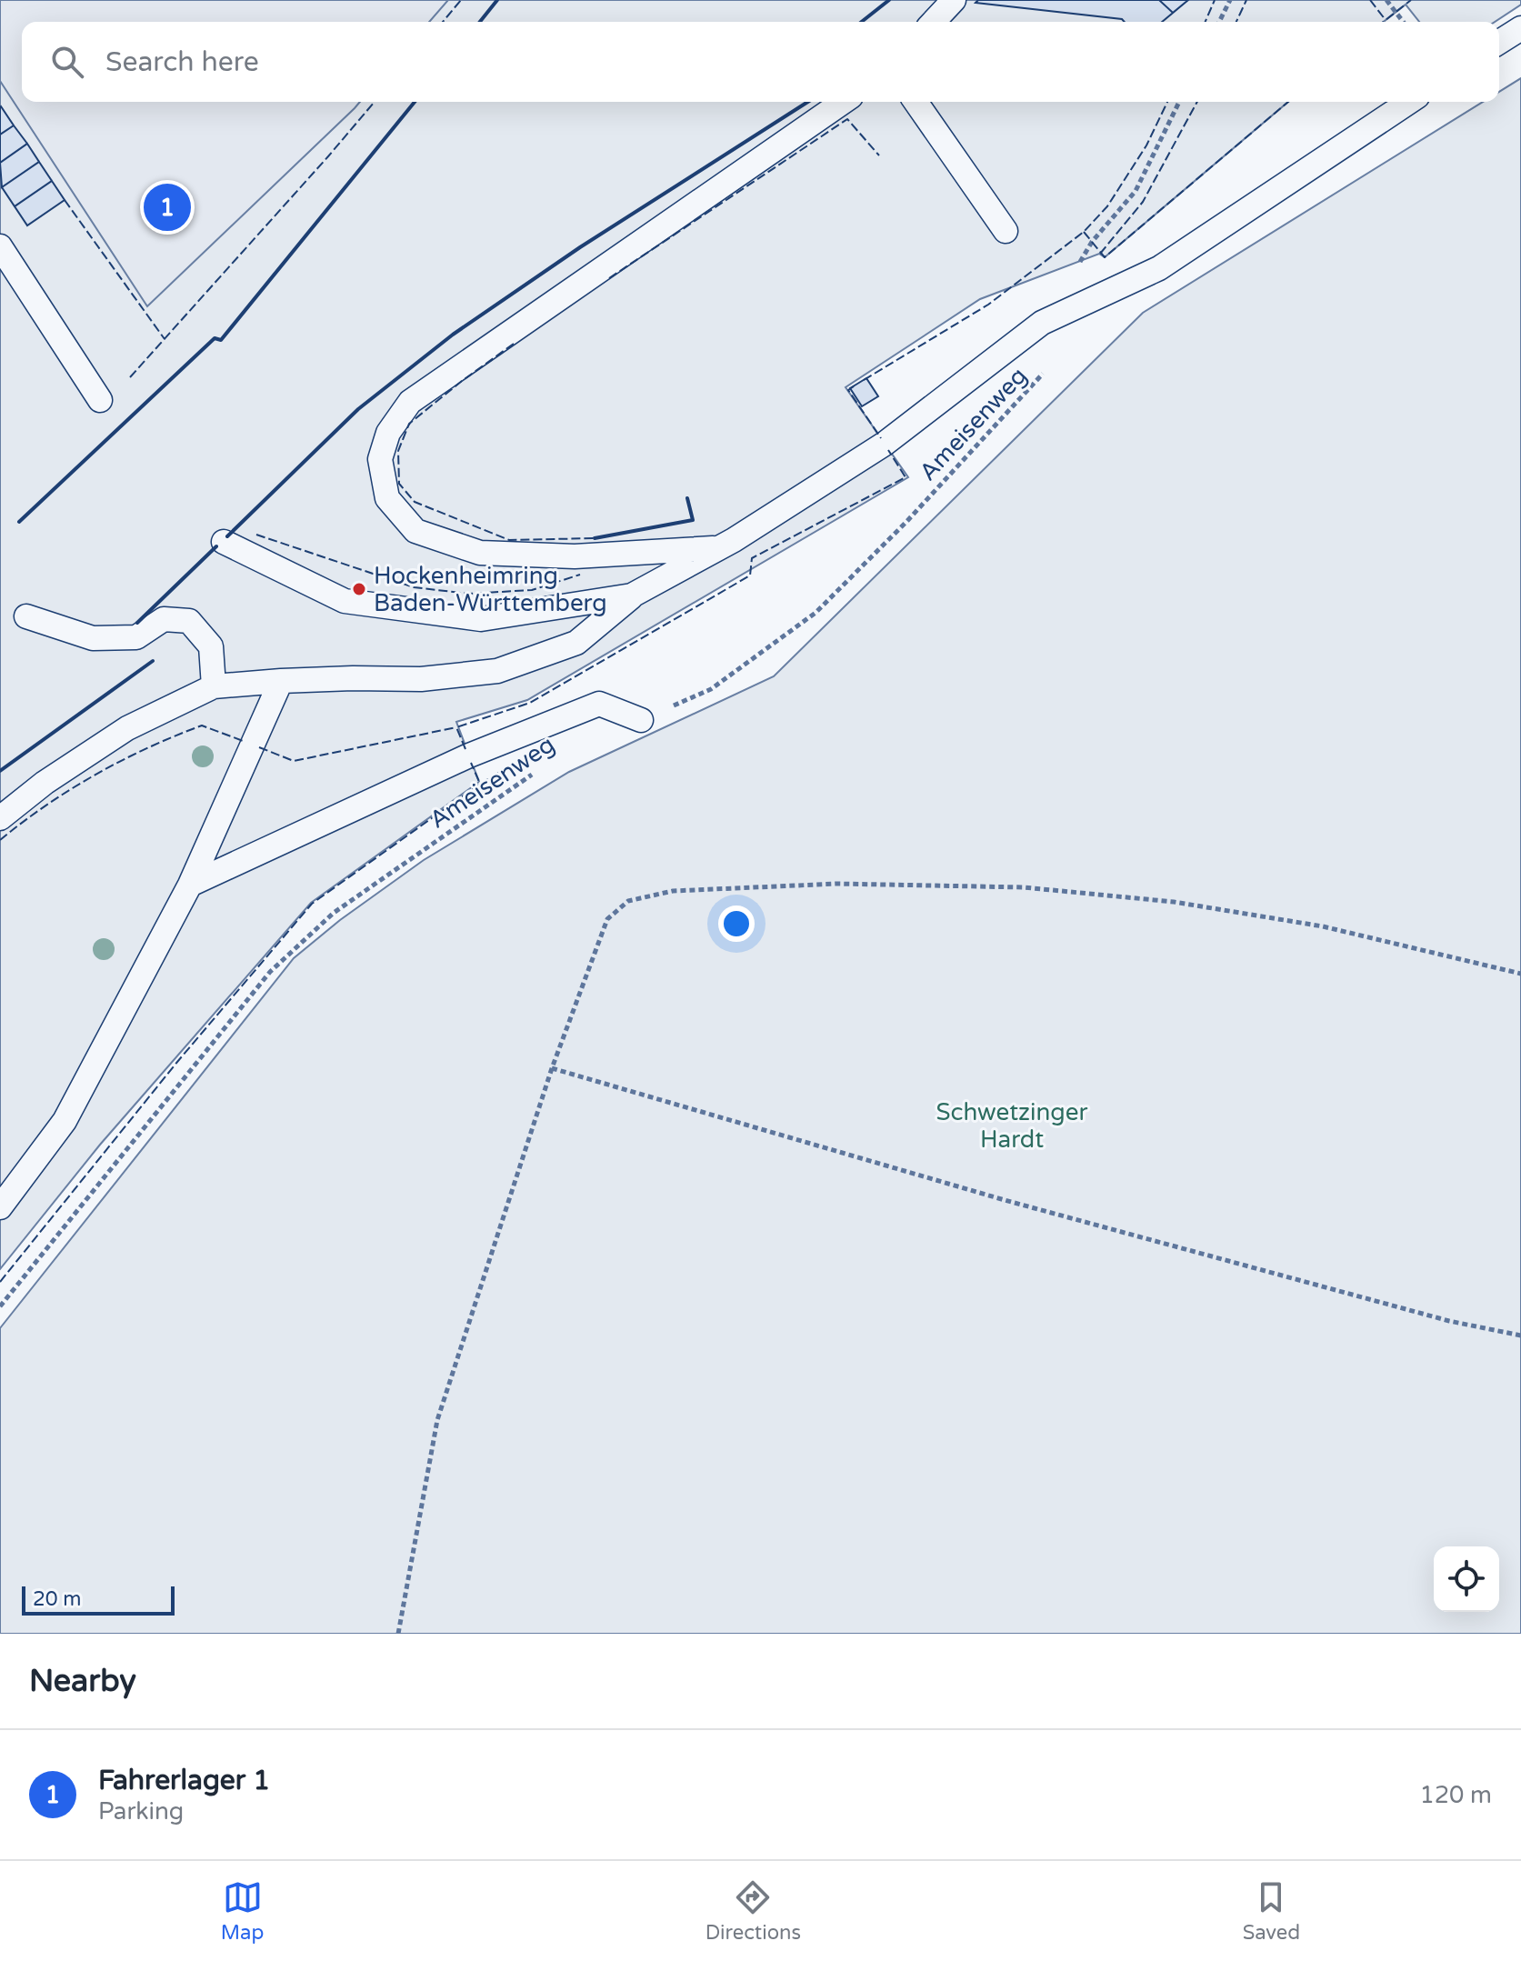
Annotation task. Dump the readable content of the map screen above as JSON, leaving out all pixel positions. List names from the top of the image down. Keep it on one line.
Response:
{"streets":{"path":["Ameisenweg"]},"parks":["Schwetzinger Hardt"],"places":["Hockenheimring Baden-Württemberg"],"scale_bar":"20 m","page":{"search":"Search here","pins":"1","scale":"20 m","heading":"Nearby","list":[{"mark":"1","name":"Fahrerlager 1","note":"Parking","value":"120 m"}],"nav":["Map","Directions","Saved"]}}
